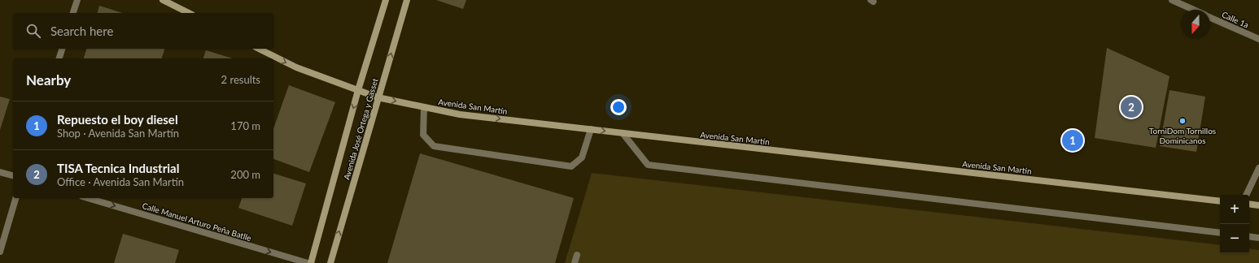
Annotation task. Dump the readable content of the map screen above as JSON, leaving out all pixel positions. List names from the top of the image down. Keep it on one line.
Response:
{"streets":{"main road":["Avenida San Martín","Avenida José Ortega y Gasset"],"street":["Calle 1a","Calle Manuel Arturo Peña Batlle"]},"crossings":[["Avenida San Martín","Avenida José Ortega y Gasset"]],"one_way":["Avenida San Martín","Calle Manuel Arturo Peña Batlle"],"places":["TorniDom Tornillos Dominicanos"],"north":"bottom","page":{"search":"Search here","heading":["Nearby","2 results"],"pins":["2","1"],"list":[{"mark":"1","name":"Repuesto el boy diesel","note":"Shop · Avenida San Martín","value":"170 m"},{"mark":"2","name":"TISA Tecnica Industrial","note":"Office · Avenida San Martín","value":"200 m"}],"map_buttons":["+","−"]}}
